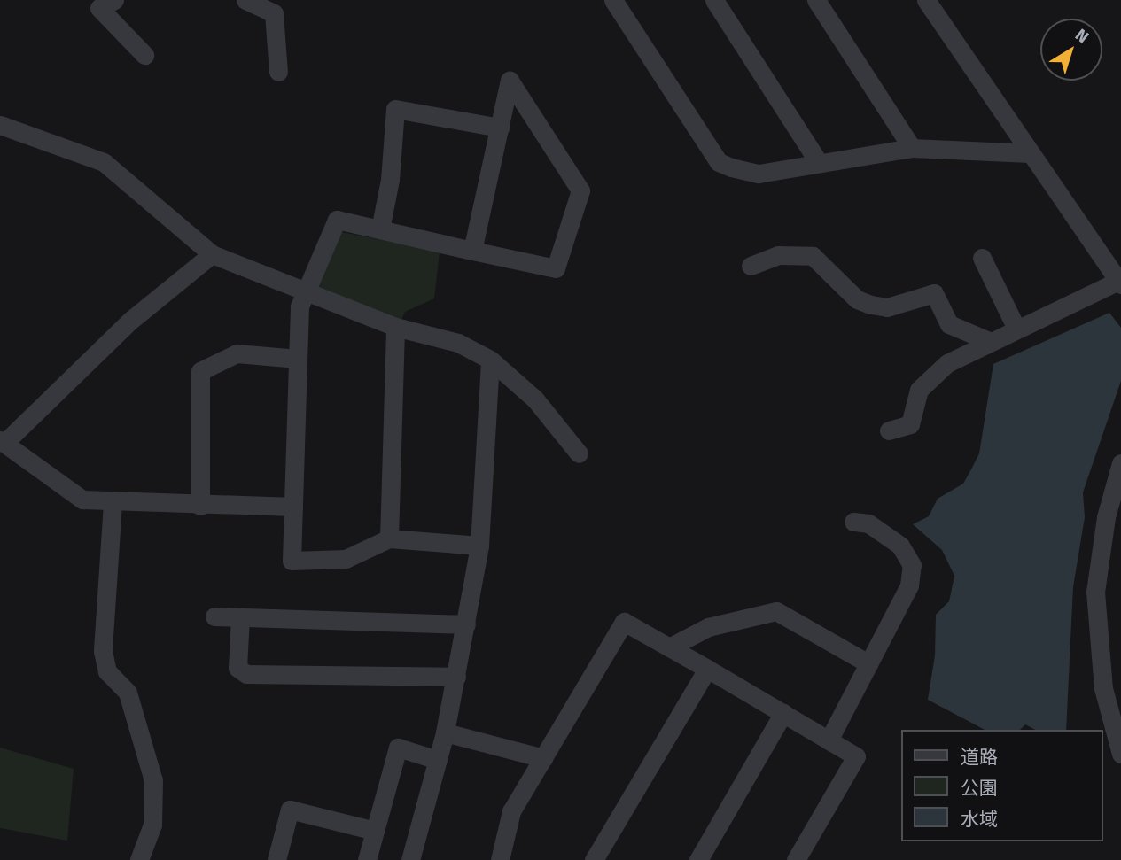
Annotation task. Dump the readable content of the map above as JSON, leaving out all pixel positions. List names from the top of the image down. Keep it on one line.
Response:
{"legend":["道路","公園","水域"],"north":"top right"}
